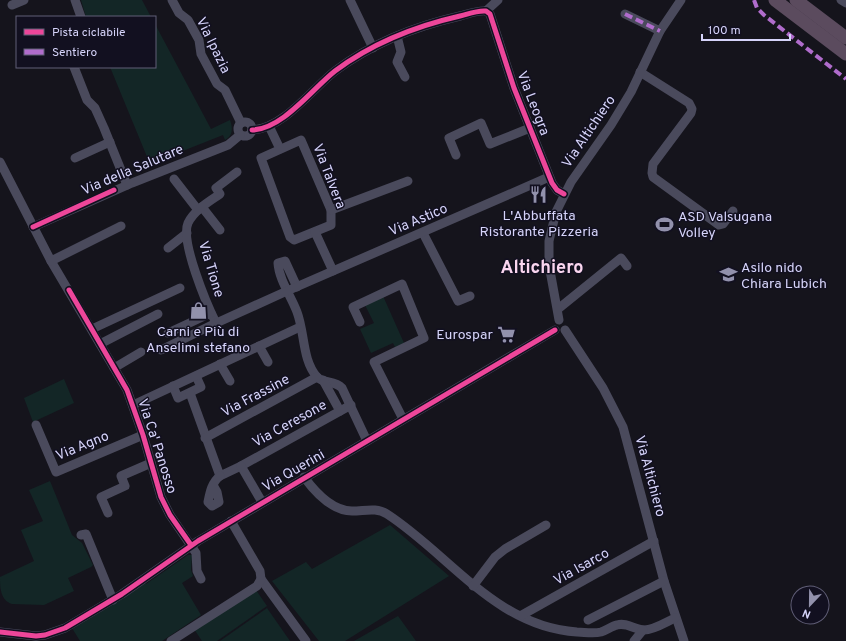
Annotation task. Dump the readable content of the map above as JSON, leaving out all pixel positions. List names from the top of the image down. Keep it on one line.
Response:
{"streets":{"street":["Via Ipazia","Via Leogra","Via Altichiero","Via della Salutare","Via Talvera","Via Astico","Via Tione","Via Frassine","Via Ceresone","Via Agno","Via Ca' Panosso","Via Querini","Via Isarco"]},"crossings":[["Via Ipazia","Via della Salutare"],["Via Leogra","Via Altichiero"],["Via Leogra","Via della Salutare"],["Via Leogra","Via Astico"],["Via Altichiero","Via Querini"],["Via Altichiero","Via Isarco"],["Via della Salutare","Via Ca' Panosso"],["Via Astico","Via Tione"],["Via Agno","Via Ca' Panosso"],["Via Ca' Panosso","Via Querini"]],"districts":["Altichiero"],"places":{"restaurant":["L'Abbuffata Ristorante Pizzeria"],"sports":["ASD Valsugana Volley"],"school or university":["Asilo nido Chiara Lubich"],"shop":["Carni e Più di Anselimi stefano"],"supermarket":["Eurospar"]},"legend":["Pista ciclabile","Sentiero"],"scale_bar":"100 m","north":"bottom"}
